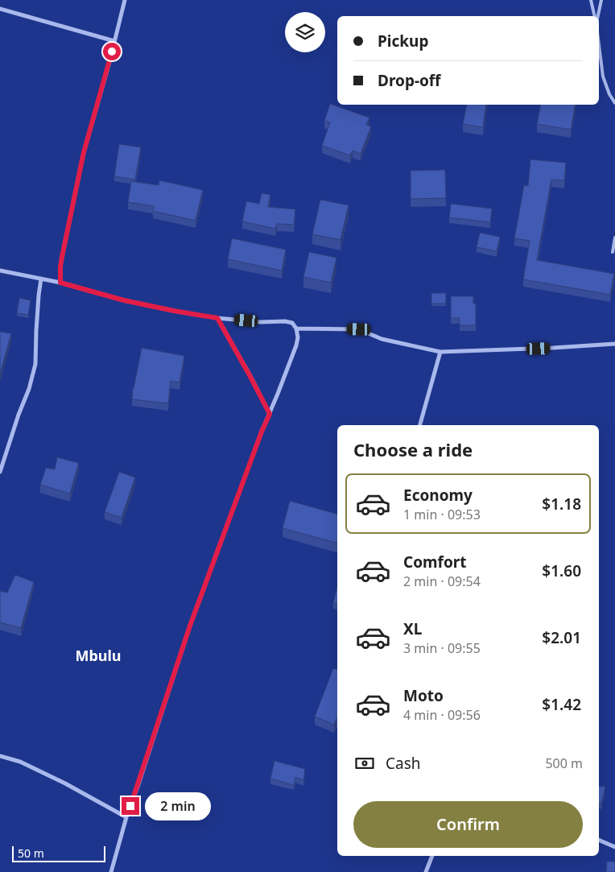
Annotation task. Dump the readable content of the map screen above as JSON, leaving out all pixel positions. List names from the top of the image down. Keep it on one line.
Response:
{"districts":["Mbulu"],"scale_bar":"50 m","page":{"banner":["Pickup","Drop-off"],"heading":"Choose a ride","list":[{"name":"Economy","note":"1 min · 09:53","value":"$1.18"},{"name":"Comfort","note":"2 min · 09:54","value":"$1.60"},{"name":"XL","note":"3 min · 09:55","value":"$2.01"},{"name":"Moto","note":"4 min · 09:56","value":"$1.42"}],"pay":["Cash","500 m"],"bubble":"2 min","buttons":"Confirm","scale":"50 m"}}
